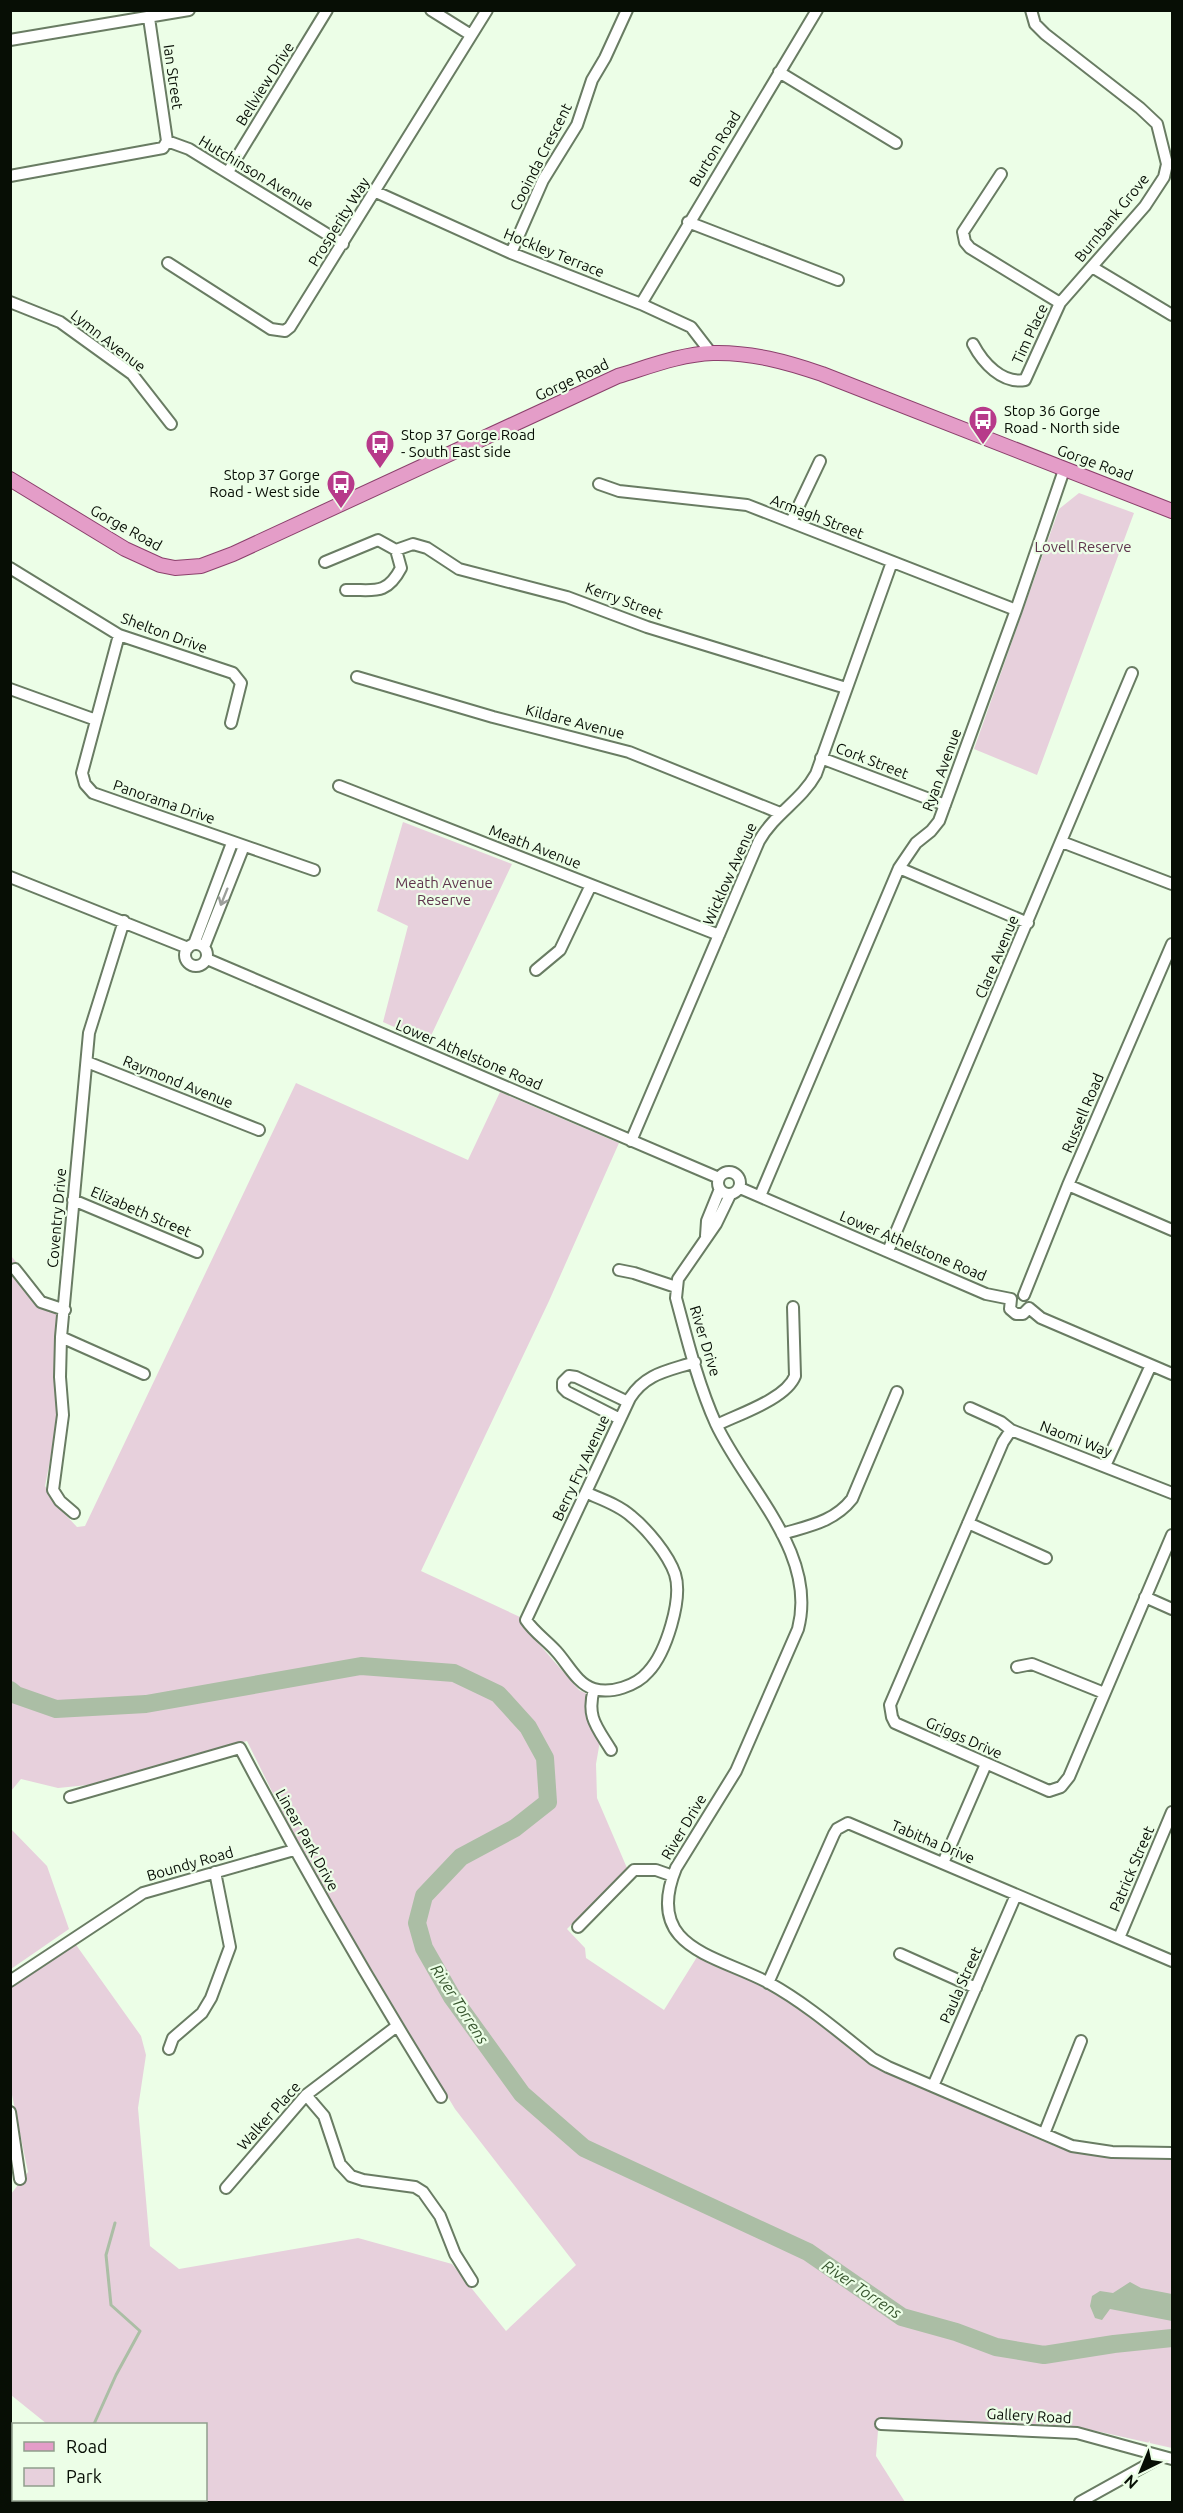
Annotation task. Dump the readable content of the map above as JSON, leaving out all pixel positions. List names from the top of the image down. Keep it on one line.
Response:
{"streets":{"main road":["Gorge Road"],"street":["Ian Street","Bellview Drive","Burton Road","Cooinda Crescent","Hutchinson Avenue","Burnbank Grove","Prosperity Way","Hockley Terrace","Tim Place","Lymn Avenue","Armagh Street","Kerry Street","Shelton Drive","Kildare Avenue","Cork Street","Ryan Avenue","Panorama Drive","Meath Avenue","Wicklow Avenue","Clare Avenue","Lower Athelstone Road","Raymond Avenue","Russell Road","Elizabeth Street","Coventry Drive","River Drive","Naomi Way","Berry Fry Avenue","Griggs Drive","Linear Park Drive","Tabitha Drive","Boundy Road","Patrick Street","Paula Street","Walker Place","Gallery Road"]},"crossings":[["Ian Street","Hutchinson Avenue"],["Bellview Drive","Hutchinson Avenue"],["Burton Road","Hockley Terrace"],["Cooinda Crescent","Hockley Terrace"],["Hutchinson Avenue","Prosperity Way"],["Burnbank Grove","Tim Place"],["Prosperity Way","Hockley Terrace"],["Hockley Terrace","Gorge Road"],["Gorge Road","Ryan Avenue"],["Armagh Street","Ryan Avenue"],["Armagh Street","Wicklow Avenue"],["Kerry Street","Wicklow Avenue"],["Shelton Drive","Panorama Drive"],["Kildare Avenue","Wicklow Avenue"],["Cork Street","Ryan Avenue"],["Cork Street","Wicklow Avenue"],["Ryan Avenue","Lower Athelstone Road"],["Meath Avenue","Wicklow Avenue"],["Wicklow Avenue","Lower Athelstone Road"],["Clare Avenue","Lower Athelstone Road"],["Lower Athelstone Road","Russell Road"],["Raymond Avenue","Coventry Drive"],["Elizabeth Street","Coventry Drive"],["River Drive","Berry Fry Avenue"],["River Drive","Tabitha Drive"],["River Drive","Paula Street"],["Naomi Way","Griggs Drive"],["Linear Park Drive","Boundy Road"],["Linear Park Drive","Walker Place"],["Tabitha Drive","Patrick Street"],["Tabitha Drive","Paula Street"]],"water":["River Torrens"],"parks":["Lovell Reserve","Meath Avenue Reserve"],"places":{"bus stop":["Stop 36 Gorge Road - North side","Stop 37 Gorge Road - South East side","Stop 37 Gorge Road - West side"]},"legend":["Road","Park"],"north":"bottom left"}
